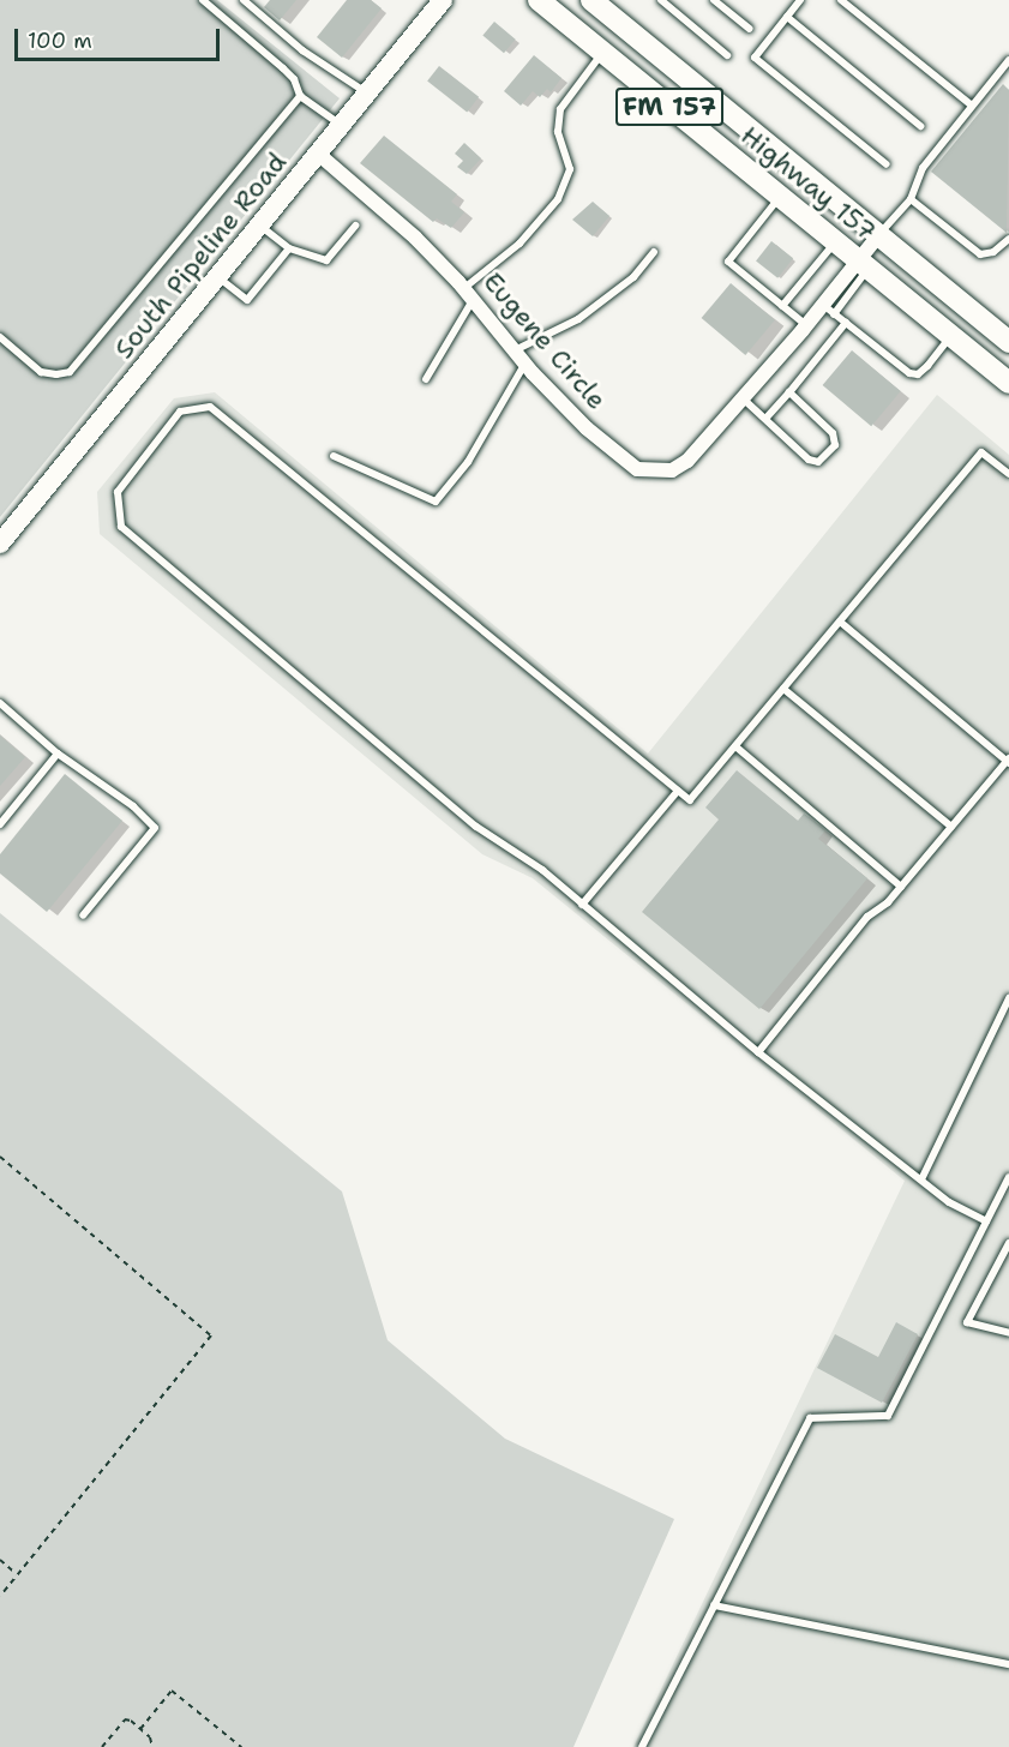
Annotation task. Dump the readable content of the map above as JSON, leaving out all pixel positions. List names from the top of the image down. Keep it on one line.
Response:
{"streets":{"main road":["FM 157","Highway 157"],"street":["South Pipeline Road","Eugene Circle"]},"crossings":[["Highway 157","Eugene Circle"],["South Pipeline Road","Eugene Circle"]],"scale_bar":"100 m"}
